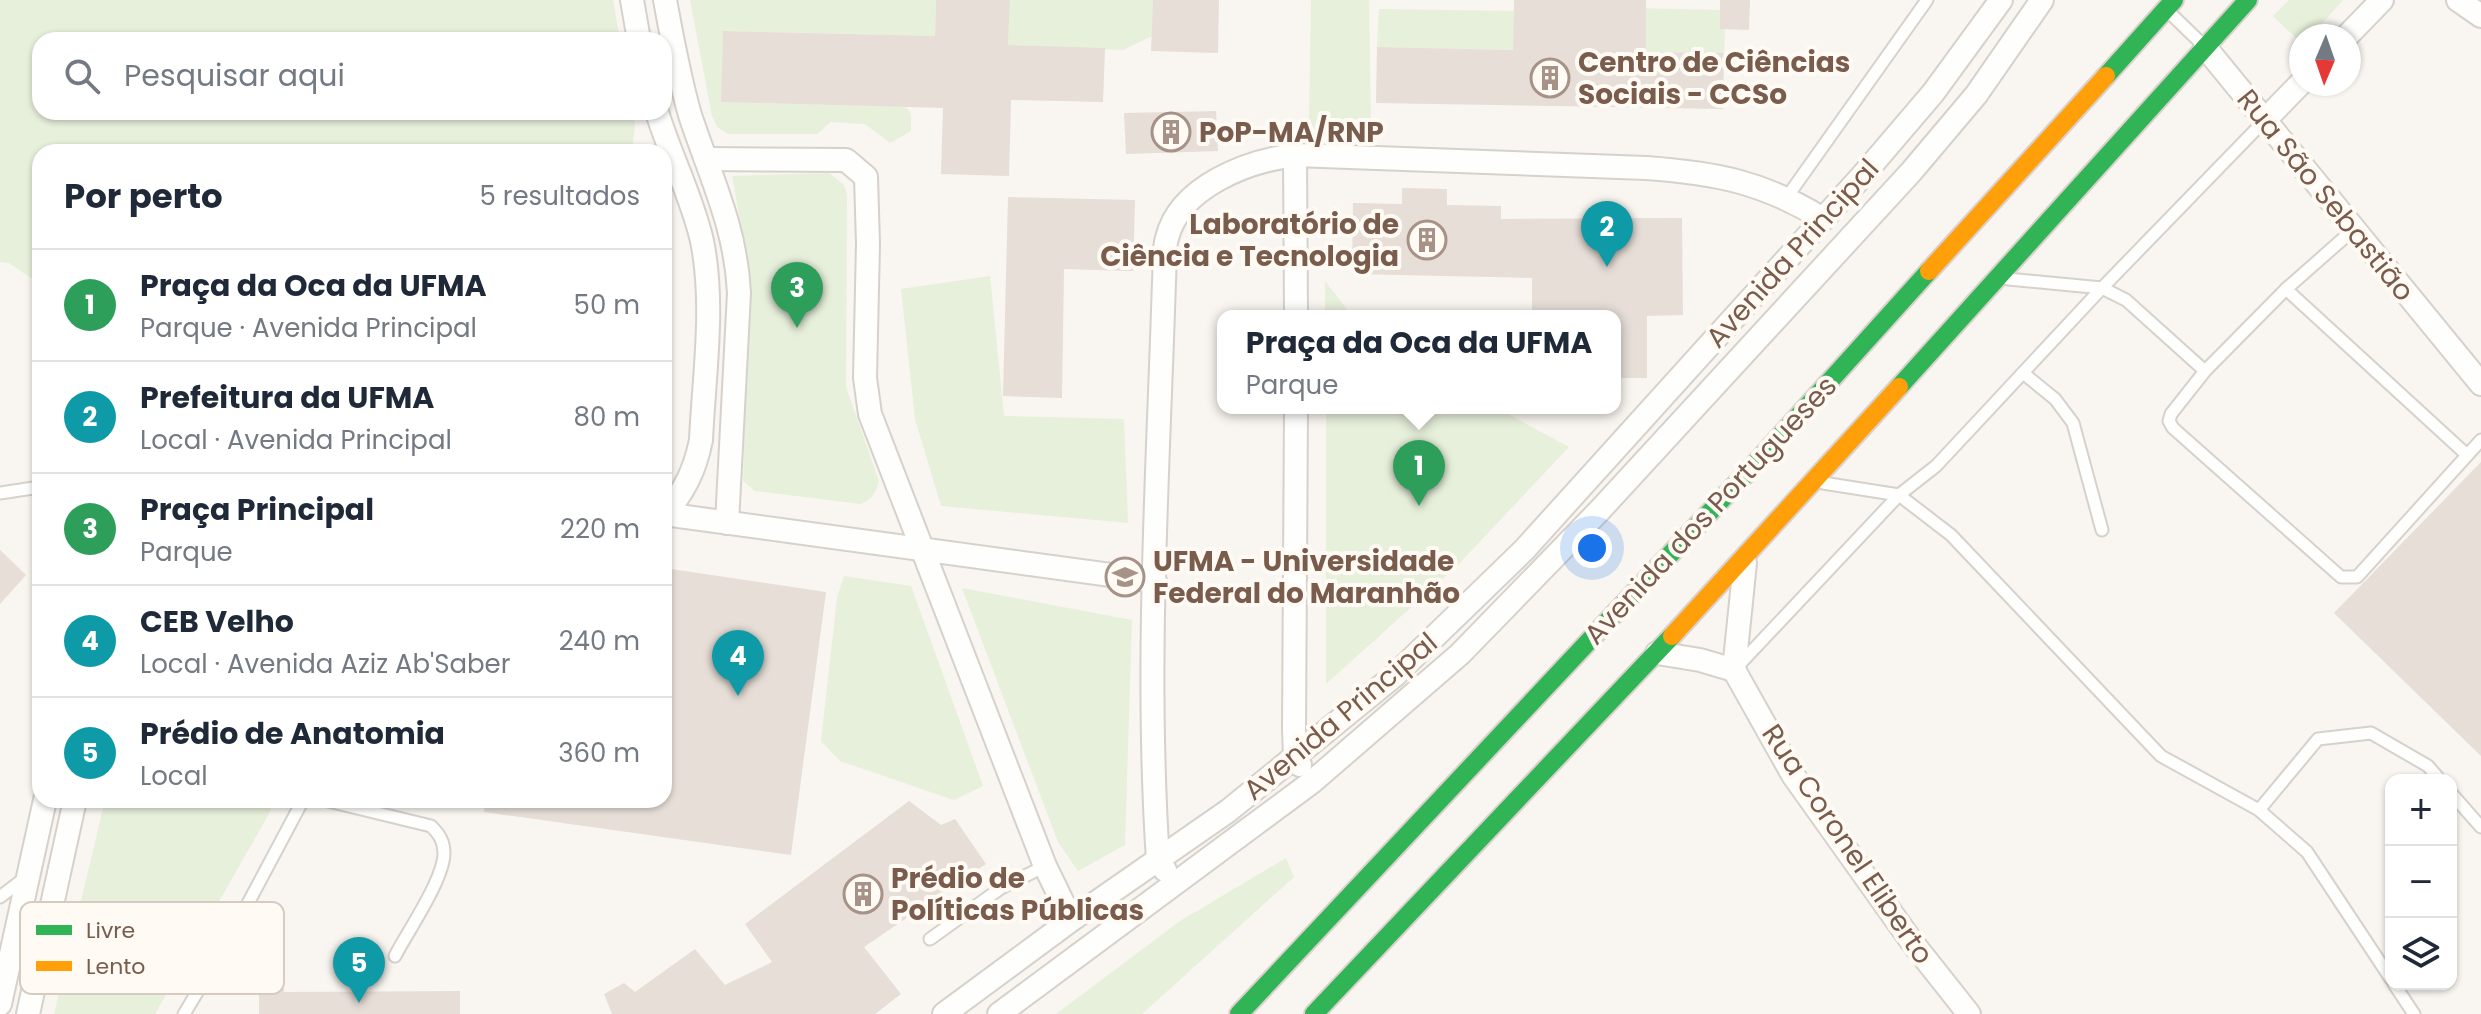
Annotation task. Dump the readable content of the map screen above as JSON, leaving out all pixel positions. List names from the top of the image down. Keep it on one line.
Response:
{"streets":{"highway":["Avenida dos Portugueses"],"street":["Rua São Sebastião","Avenida Principal","Rua Coronel Eliberto"]},"crossings":[["Rua São Sebastião","Avenida dos Portugueses"]],"places":{"building":["Centro de Ciências Sociais - CCSo","PoP-MA/RNP","Laboratório de Ciência e Tecnologia","Prédio de Políticas Públicas"],"school or university":["UFMA - Universidade Federal do Maranhão"]},"legend":["Livre","Lento"],"north":"bottom","page":{"search":"Pesquisar aqui","heading":["Por perto","5 resultados"],"pins":["2","3","1","4","5"],"list":[{"mark":"1","name":"Praça da Oca da UFMA","note":"Parque · Avenida Principal","value":"50 m"},{"mark":"2","name":"Prefeitura da UFMA","note":"Local · Avenida Principal","value":"80 m"},{"mark":"3","name":"Praça Principal","note":"Parque","value":"220 m"},{"mark":"4","name":"CEB Velho","note":"Local · Avenida Aziz Ab'Saber","value":"240 m"},{"mark":"5","name":"Prédio de Anatomia","note":"Local","value":"360 m"}],"popup":["Praça da Oca da UFMA","Parque"],"map_buttons":["+","−"]}}
